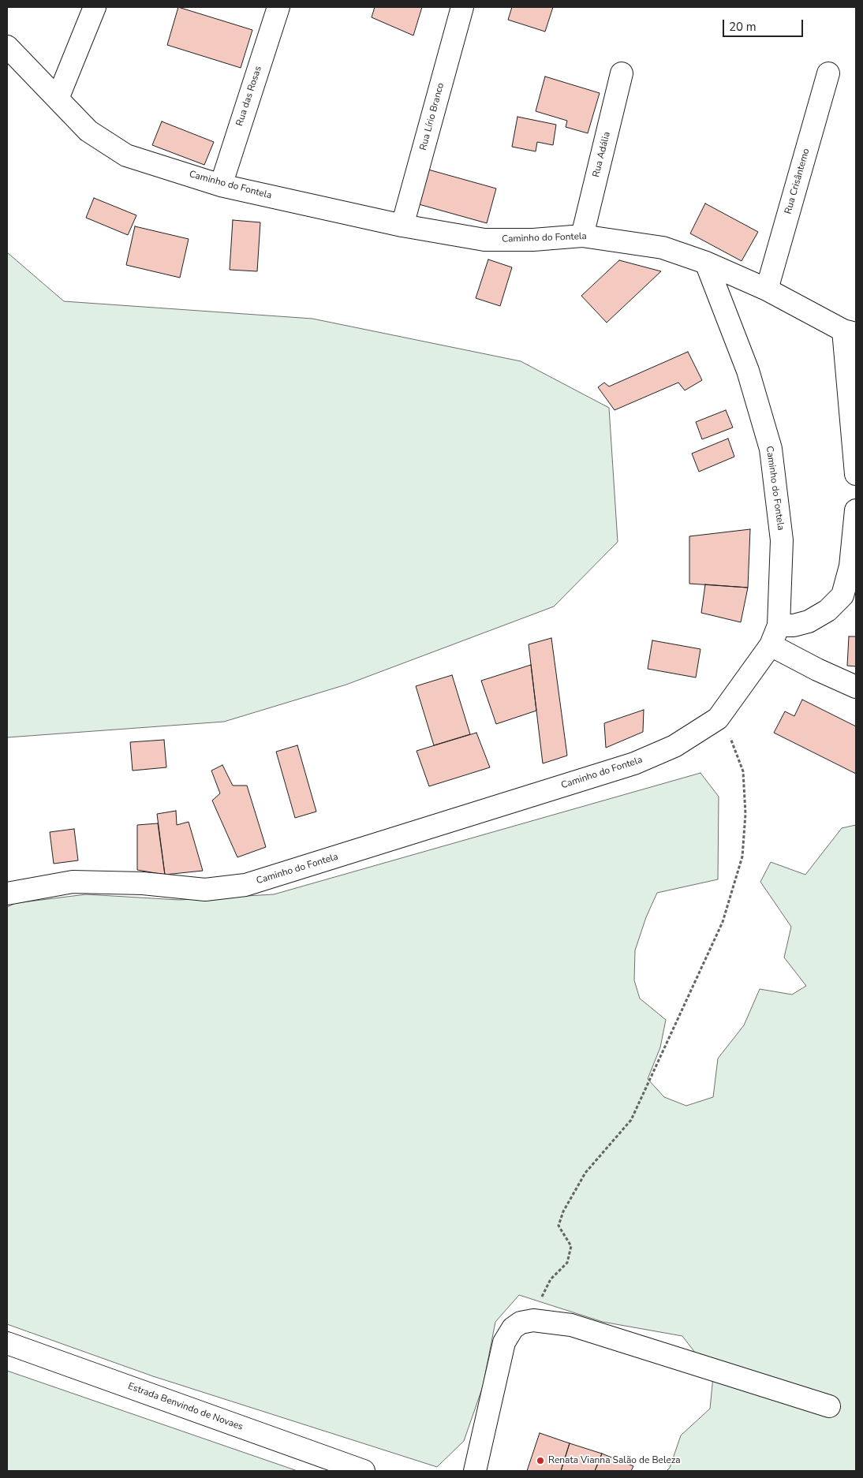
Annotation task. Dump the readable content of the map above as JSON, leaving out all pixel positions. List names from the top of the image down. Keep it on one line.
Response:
{"streets":{"street":["Rua das Rosas","Rua Lírio Branco","Rua Adália","Rua Crisântemo","Caminho do Fontela","Estrada Benvindo de Novaes"]},"crossings":[["Rua das Rosas","Caminho do Fontela"],["Rua Lírio Branco","Caminho do Fontela"],["Rua Adália","Caminho do Fontela"]],"places":["Renata Vianna Salão de Beleza"],"scale_bar":"20 m"}
